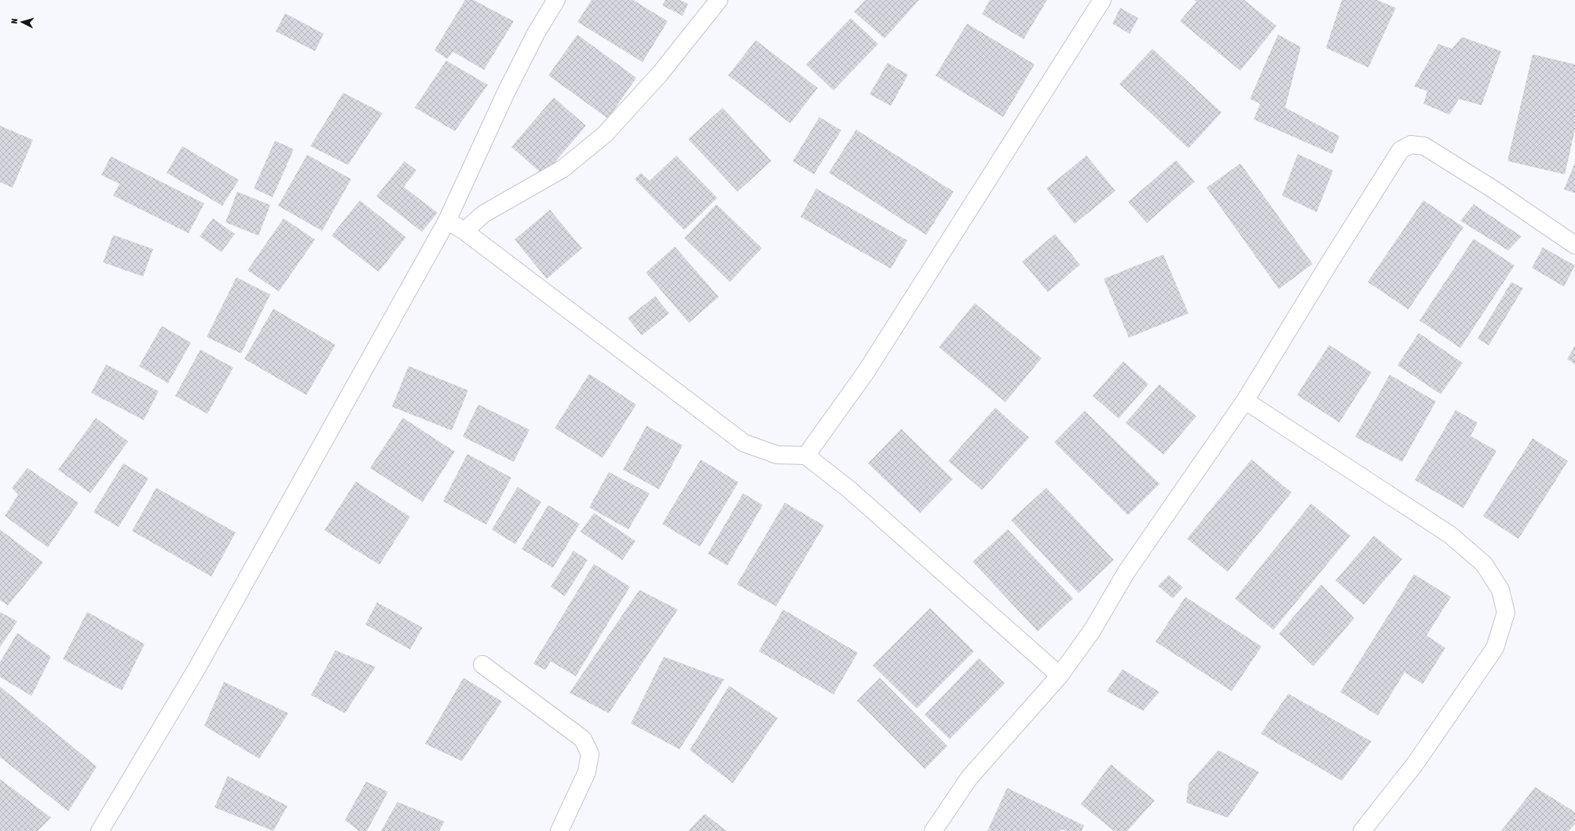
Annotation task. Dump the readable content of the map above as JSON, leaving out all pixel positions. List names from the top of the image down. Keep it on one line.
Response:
{"north":"left"}
